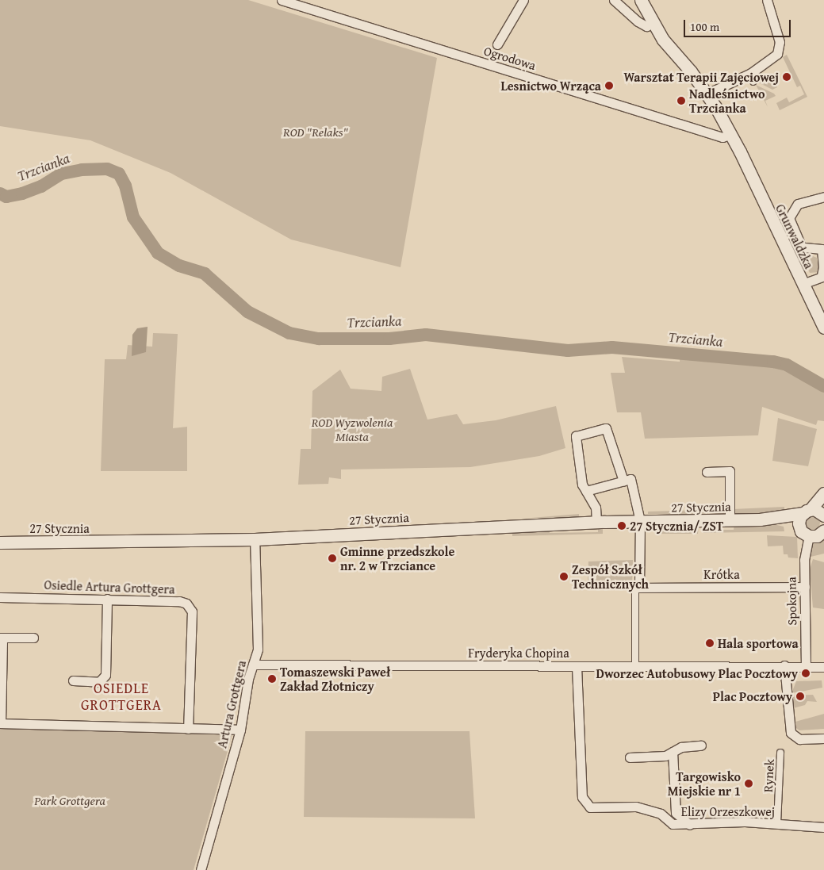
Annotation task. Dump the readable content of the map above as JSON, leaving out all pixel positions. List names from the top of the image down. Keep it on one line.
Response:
{"streets":{"main road":["Grunwaldzka","27 Stycznia"],"street":["Ogrodowa","Krótka","Osiedle Artura Grottgera","Spokojna","Fryderyka Chopina","Artura Grottgera","Rynek","Elizy Orzeszkowej"]},"crossings":[["Ogrodowa","Grunwaldzka"],["27 Stycznia","Spokojna"],["27 Stycznia","Artura Grottgera"],["Krótka","Spokojna"],["Fryderyka Chopina","Artura Grottgera"],["Fryderyka Chopina","Elizy Orzeszkowej"],["Rynek","Elizy Orzeszkowej"]],"districts":["OSIEDLE GROTTGERA"],"water":["Trzcianka"],"parks":["ROD \"Relaks\"","ROD Wyzwolenia Miasta","Park Grottgera"],"places":["Warsztat Terapii Zajęciowej","Lesnictwo Wrząca","Nadleśnictwo Trzcianka","27 Stycznia/ ZST","Gminne przedszkole nr. 2 w Trzciance","Zespół Szkół Technicznych","Hala sportowa","Dworzec Autobusowy Plac Pocztowy","Tomaszewski Paweł Zakład Złotniczy","Plac Pocztowy","Targowisko Miejskie nr 1"],"scale_bar":"100 m"}
